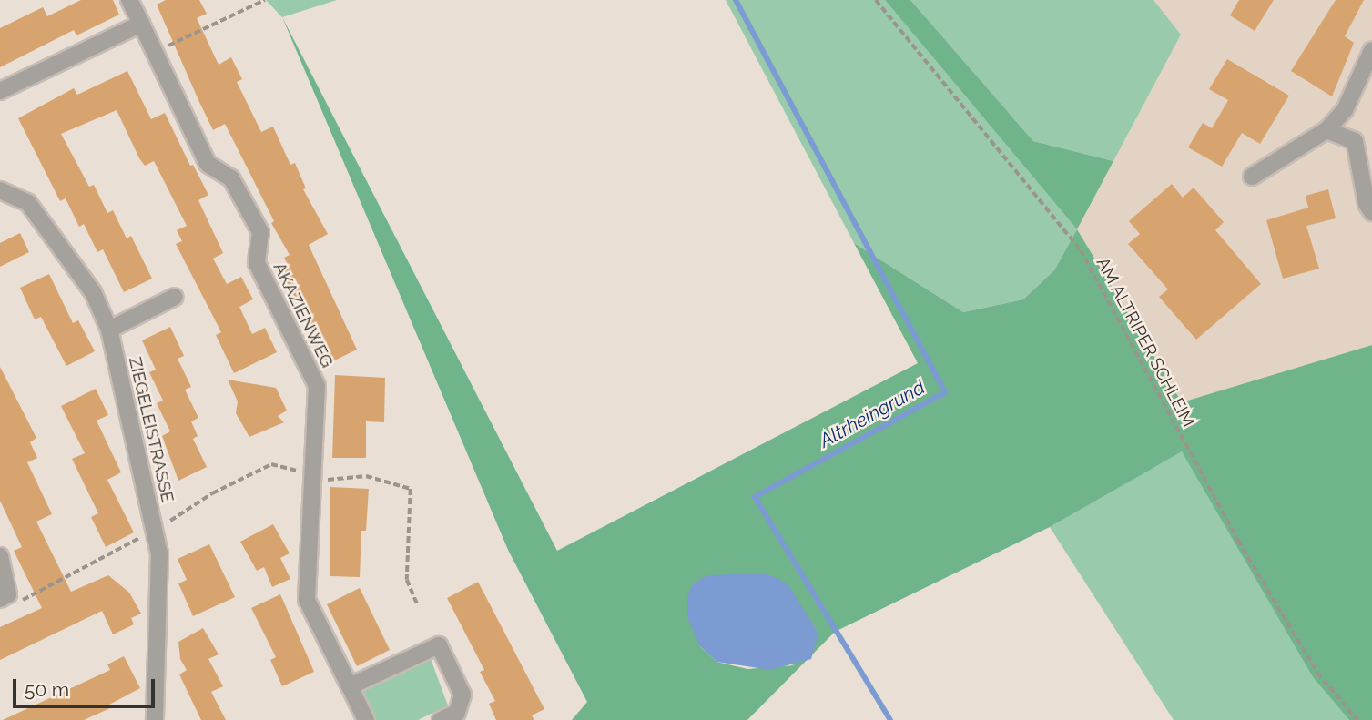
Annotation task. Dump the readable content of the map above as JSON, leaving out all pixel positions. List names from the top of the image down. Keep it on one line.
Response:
{"streets":{"street":["AKAZIENWEG","ZIEGELEISTRASSE"],"path":["AM ALTRIPER SCHLEIM"]},"water":["Altrheingrund"],"scale_bar":"50 m"}
